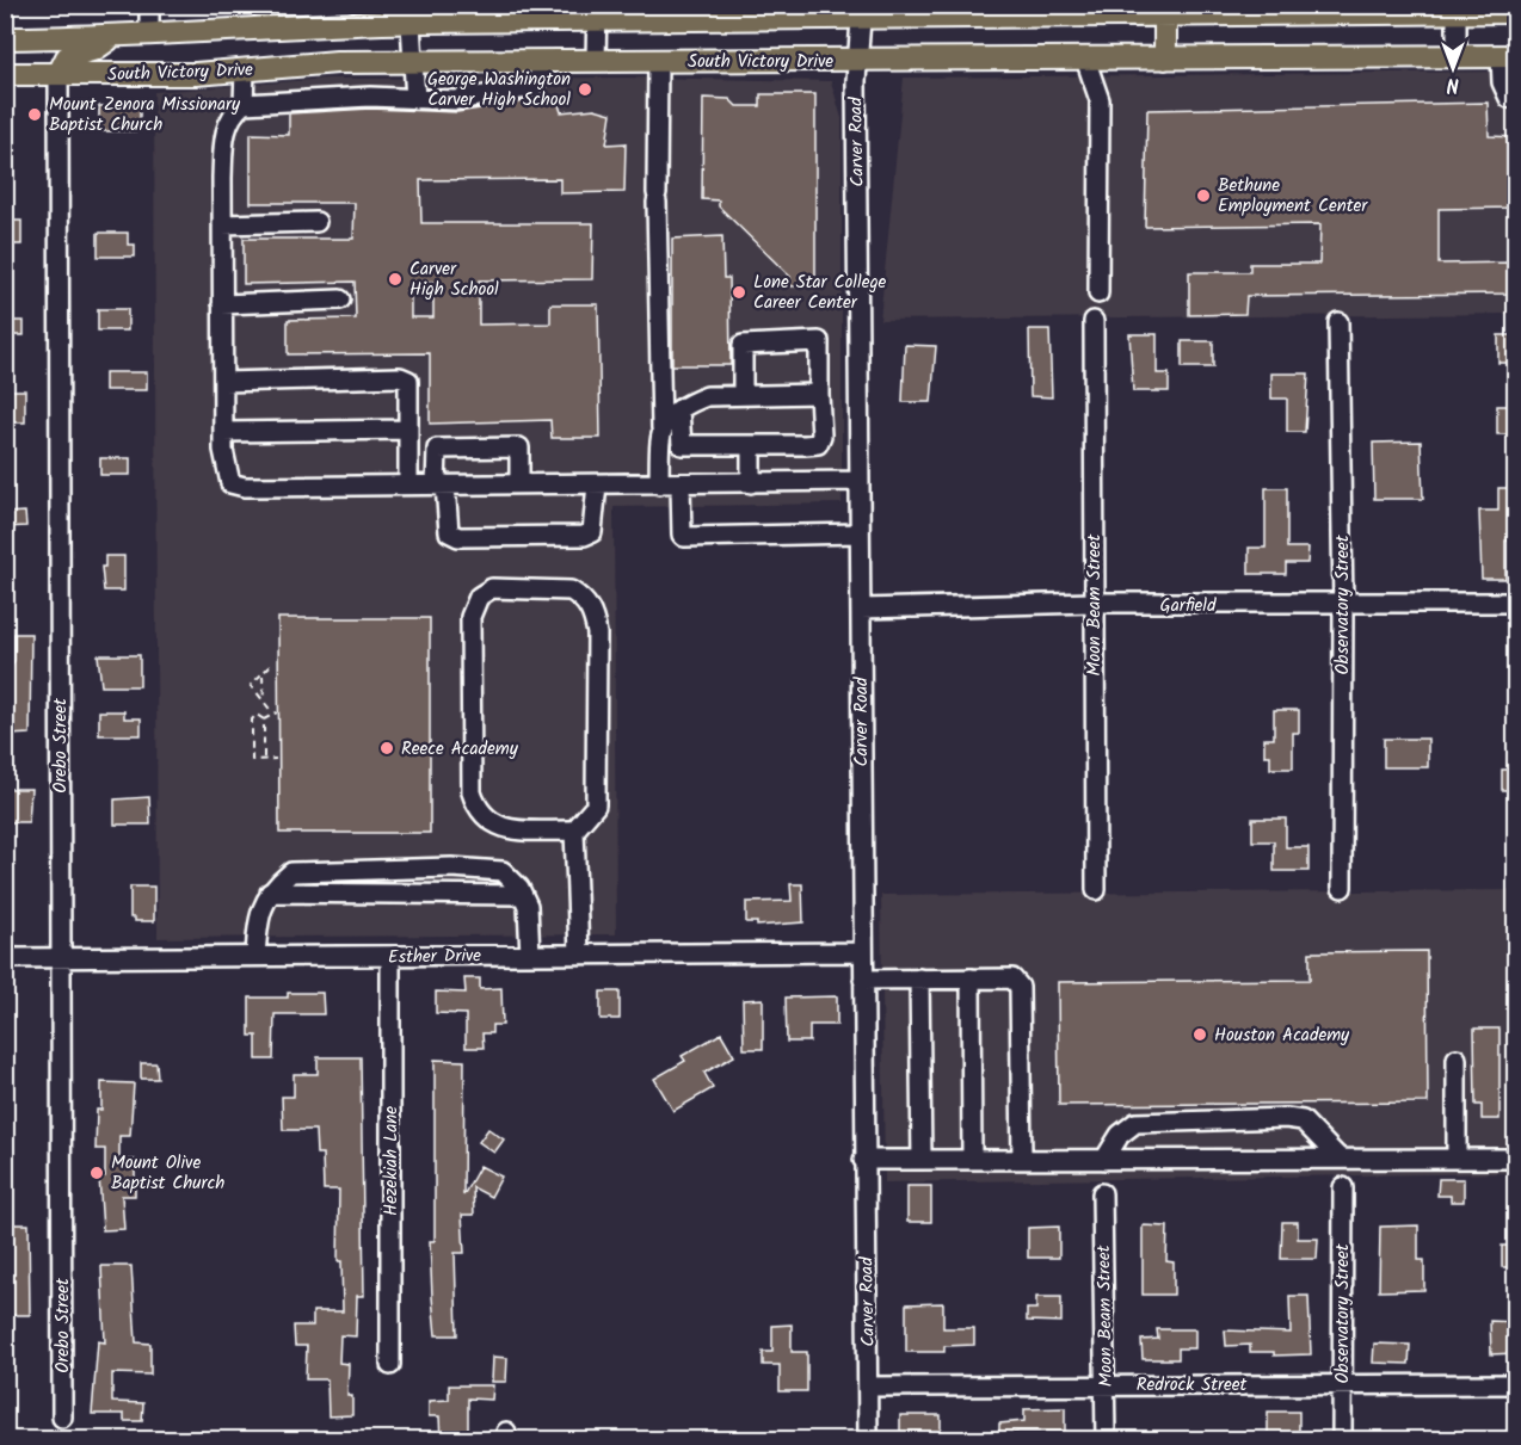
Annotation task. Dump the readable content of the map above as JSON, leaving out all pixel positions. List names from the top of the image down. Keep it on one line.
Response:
{"streets":{"main road":["South Victory Drive"],"street":["Carver Road","Moon Beam Street","Garfield","Observatory Street","Orebo Street","Esther Drive","Hezekiah Lane","Redrock Street"]},"crossings":[["South Victory Drive","Carver Road"],["South Victory Drive","Orebo Street"],["Carver Road","Garfield"],["Carver Road","Esther Drive"],["Carver Road","Redrock Street"],["Moon Beam Street","Garfield"],["Moon Beam Street","Redrock Street"],["Garfield","Observatory Street"],["Observatory Street","Redrock Street"],["Orebo Street","Esther Drive"],["Esther Drive","Hezekiah Lane"]],"places":["George Washington Carver High School","Mount Zenora Missionary Baptist Church","Bethune Employment Center","Carver High School","Lone Star College Career Center","Reece Academy","Houston Academy","Mount Olive Baptist Church"],"north":"bottom"}
